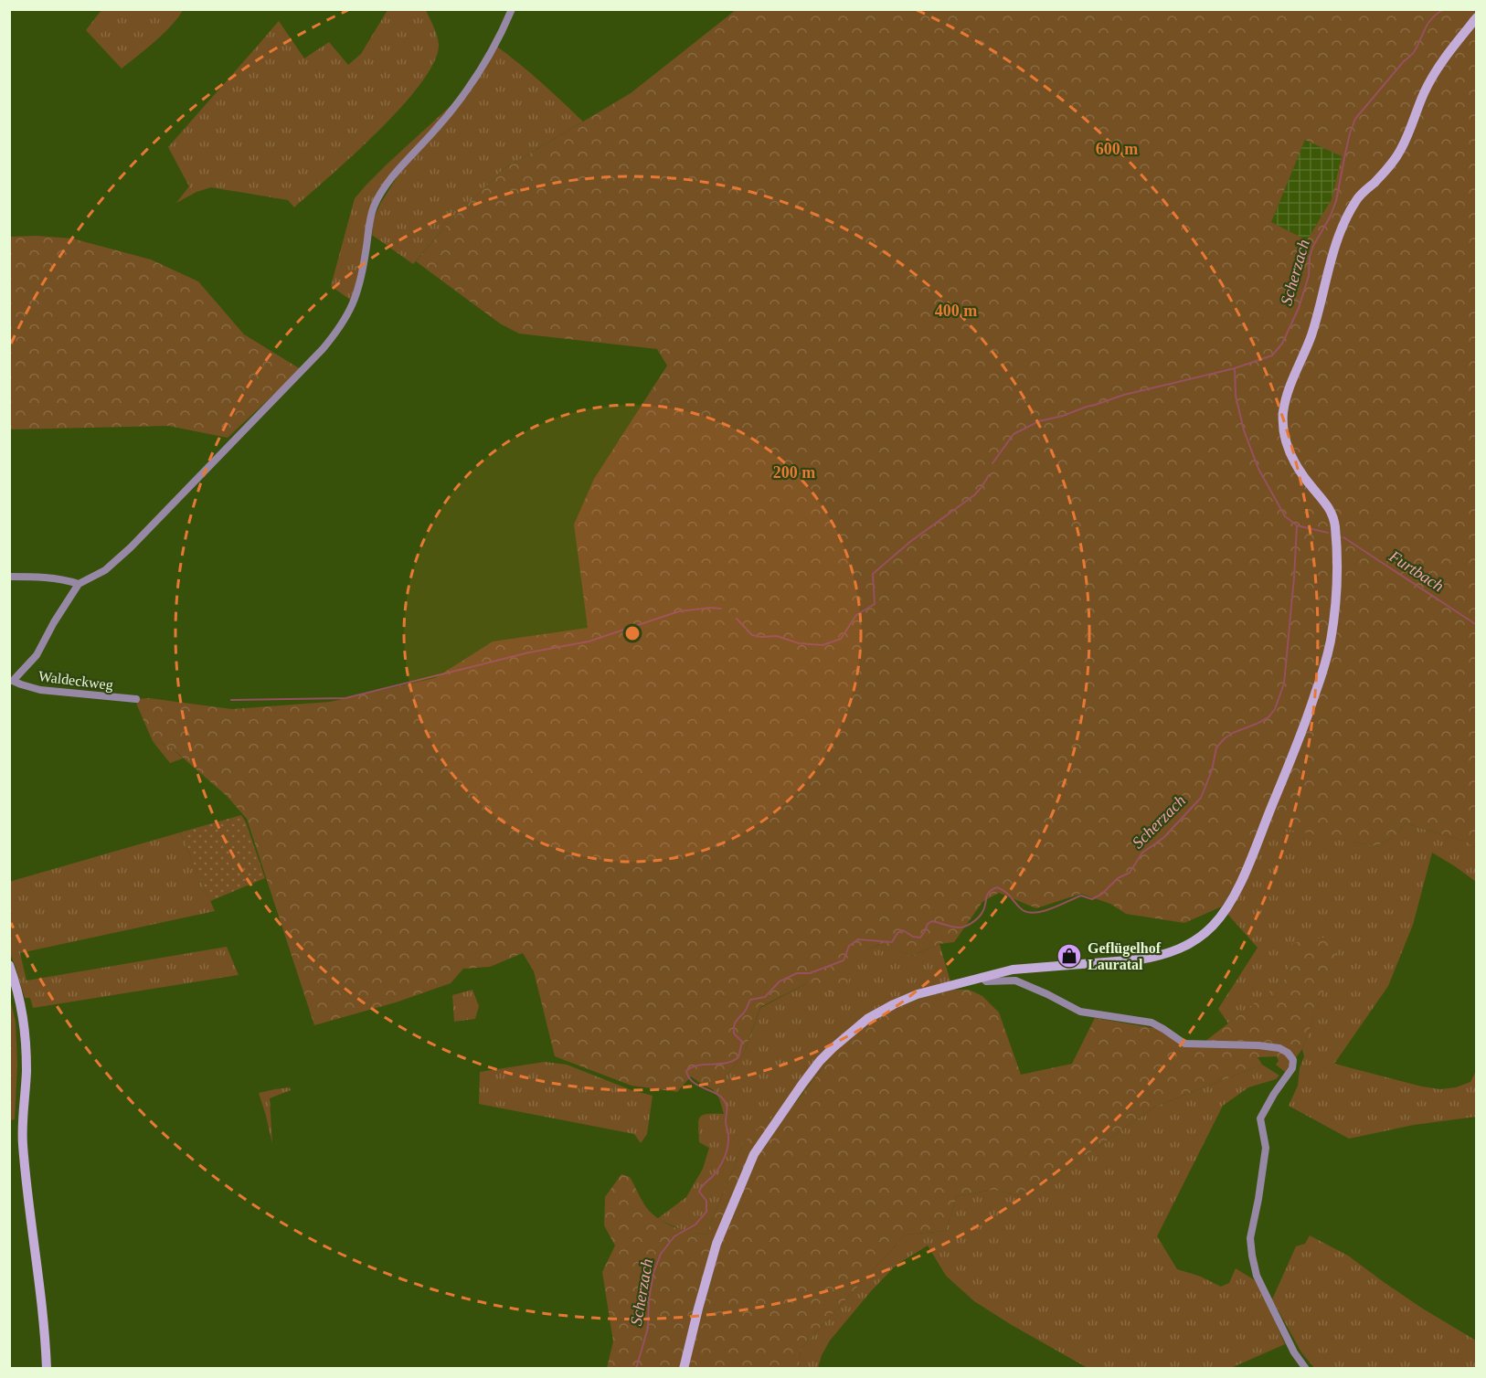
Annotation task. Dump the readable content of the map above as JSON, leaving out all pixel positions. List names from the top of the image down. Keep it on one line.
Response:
{"streets":{"street":["Waldeckweg"]},"water":["Scherzach","Furtbach"],"places":{"shop":["Geflügelhof Lauratal"]},"rings":["600 m","400 m","200 m"]}
